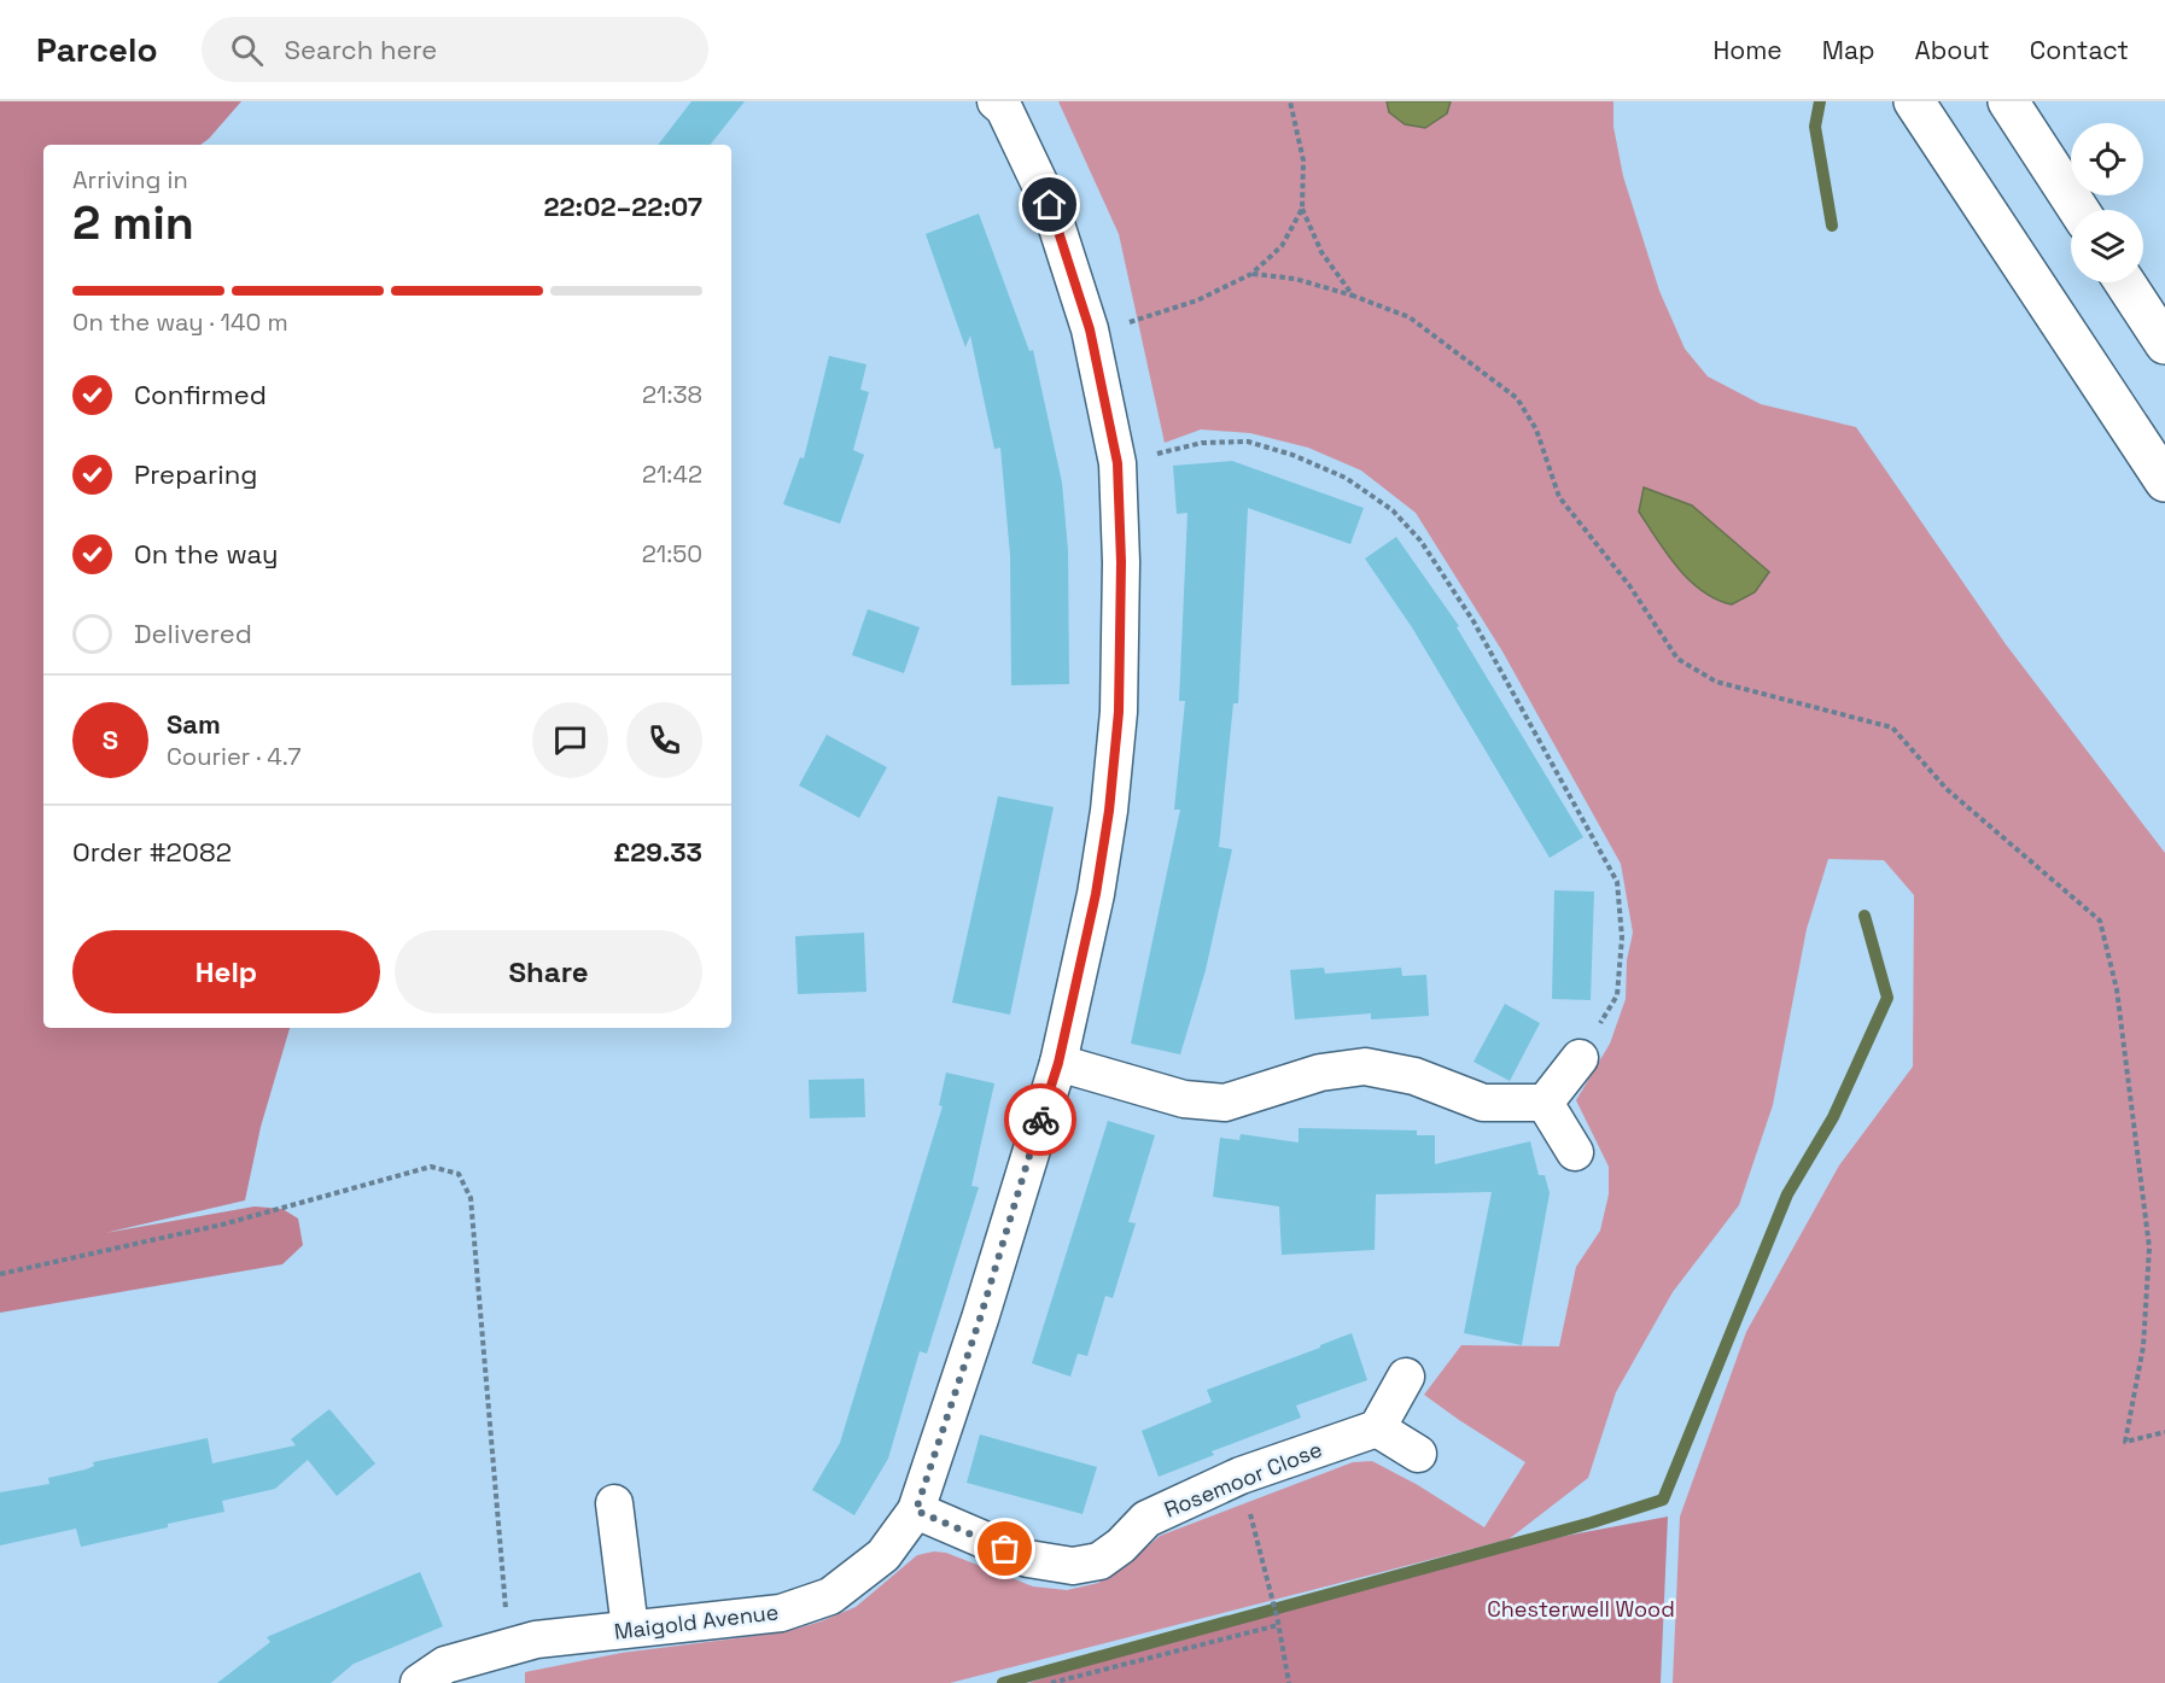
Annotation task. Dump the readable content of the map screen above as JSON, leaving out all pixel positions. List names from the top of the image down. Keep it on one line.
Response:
{"streets":{"street":["Rosemoor Close","Maigold Avenue"]},"crossings":[["Rosemoor Close","Maigold Avenue"]],"parks":["Chesterwell Wood"],"page":{"header":"Parcelo","search":"Search here","nav":["Home","Map","About","Contact"],"heading":["2 min","Arriving in","22:02–22:07"],"panel":["Sam","Courier · 4.7","Order #2082","£29.33"],"bar":"On the way · 140 m","list":[["Confirmed","21:38"],["Preparing","21:42"],["On the way","21:50"],"Delivered"],"round":"S","buttons":["Help","Share"]}}
